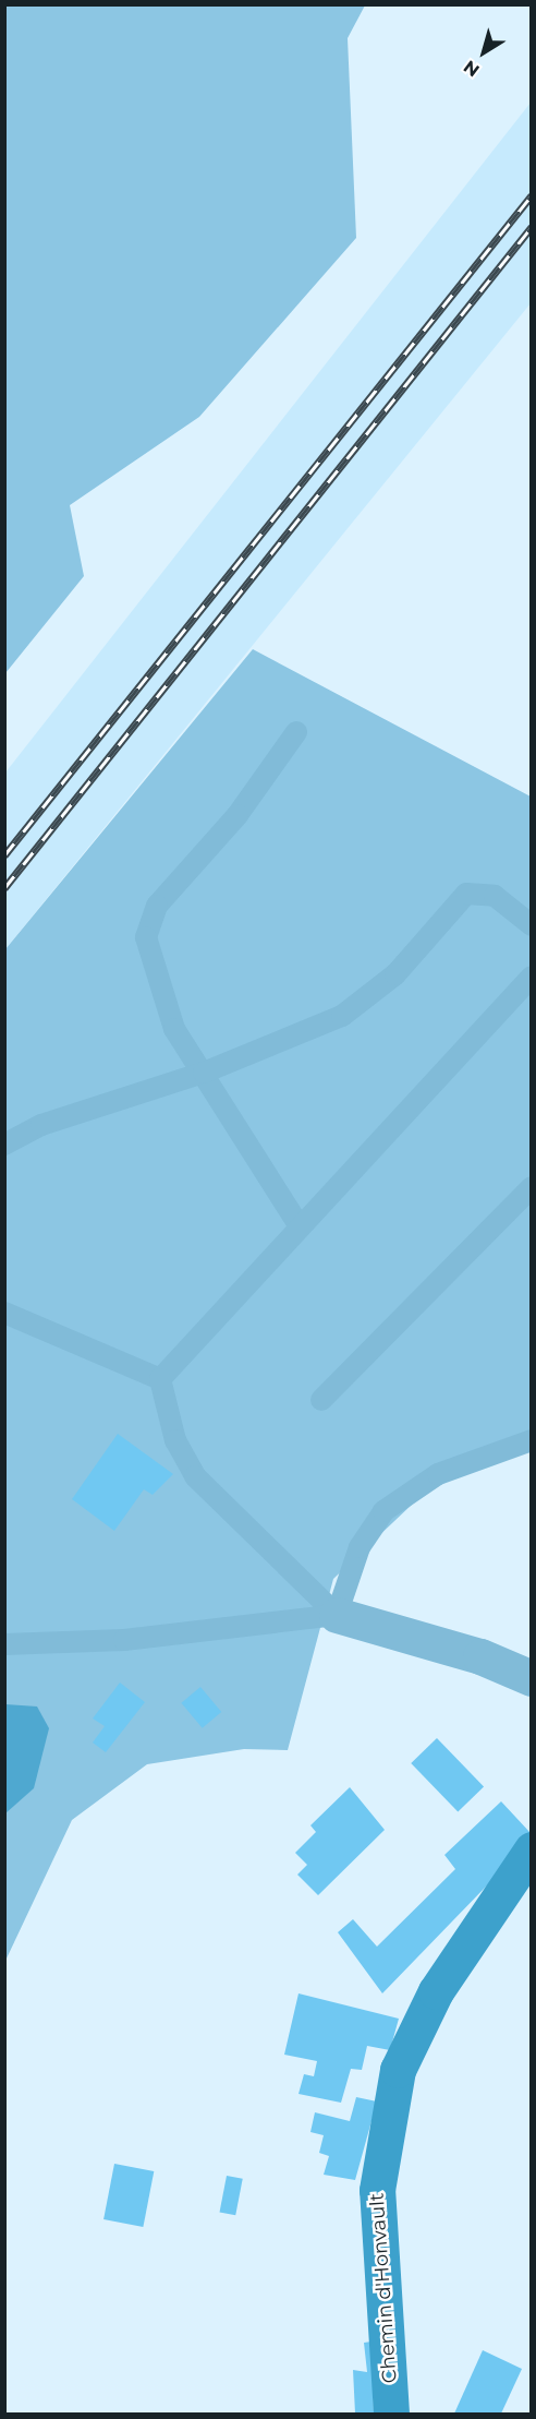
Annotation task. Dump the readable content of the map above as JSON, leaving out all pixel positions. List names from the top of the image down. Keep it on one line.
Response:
{"streets":{"street":["Chemin d'Honvault"]},"north":"bottom left"}
